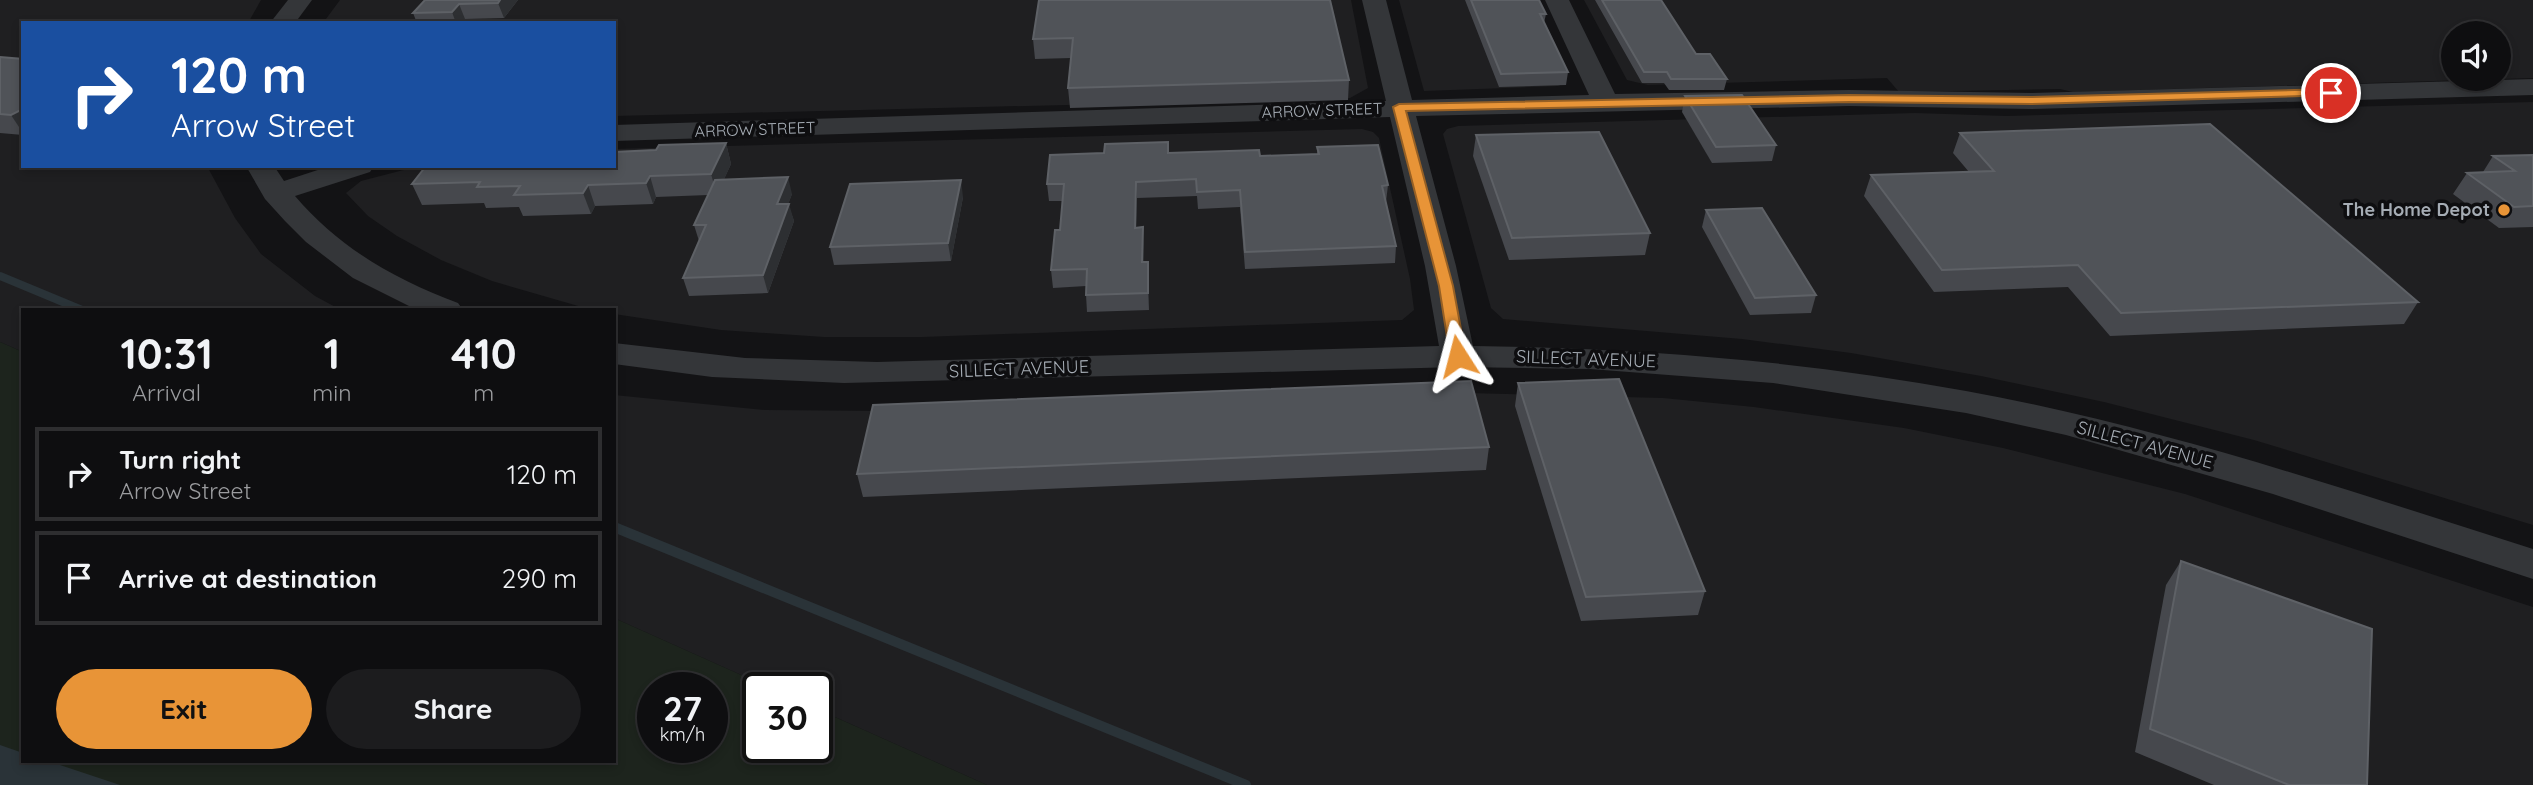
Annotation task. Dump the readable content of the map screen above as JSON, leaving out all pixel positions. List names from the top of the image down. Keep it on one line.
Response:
{"streets":{"street":["ARROW STREET","SILLECT AVENUE"]},"places":["The Home Depot"],"page":{"turn":["120 m","Arrow Street"],"eta":["10:31","Arrival","1","min","410","m"],"list":[{"name":"Turn right","note":"Arrow Street","value":"120 m"},{"name":"Arrive at destination","value":"290 m"}],"buttons":["Exit","Share"],"speed":"27 km/h","limit":"30"}}
